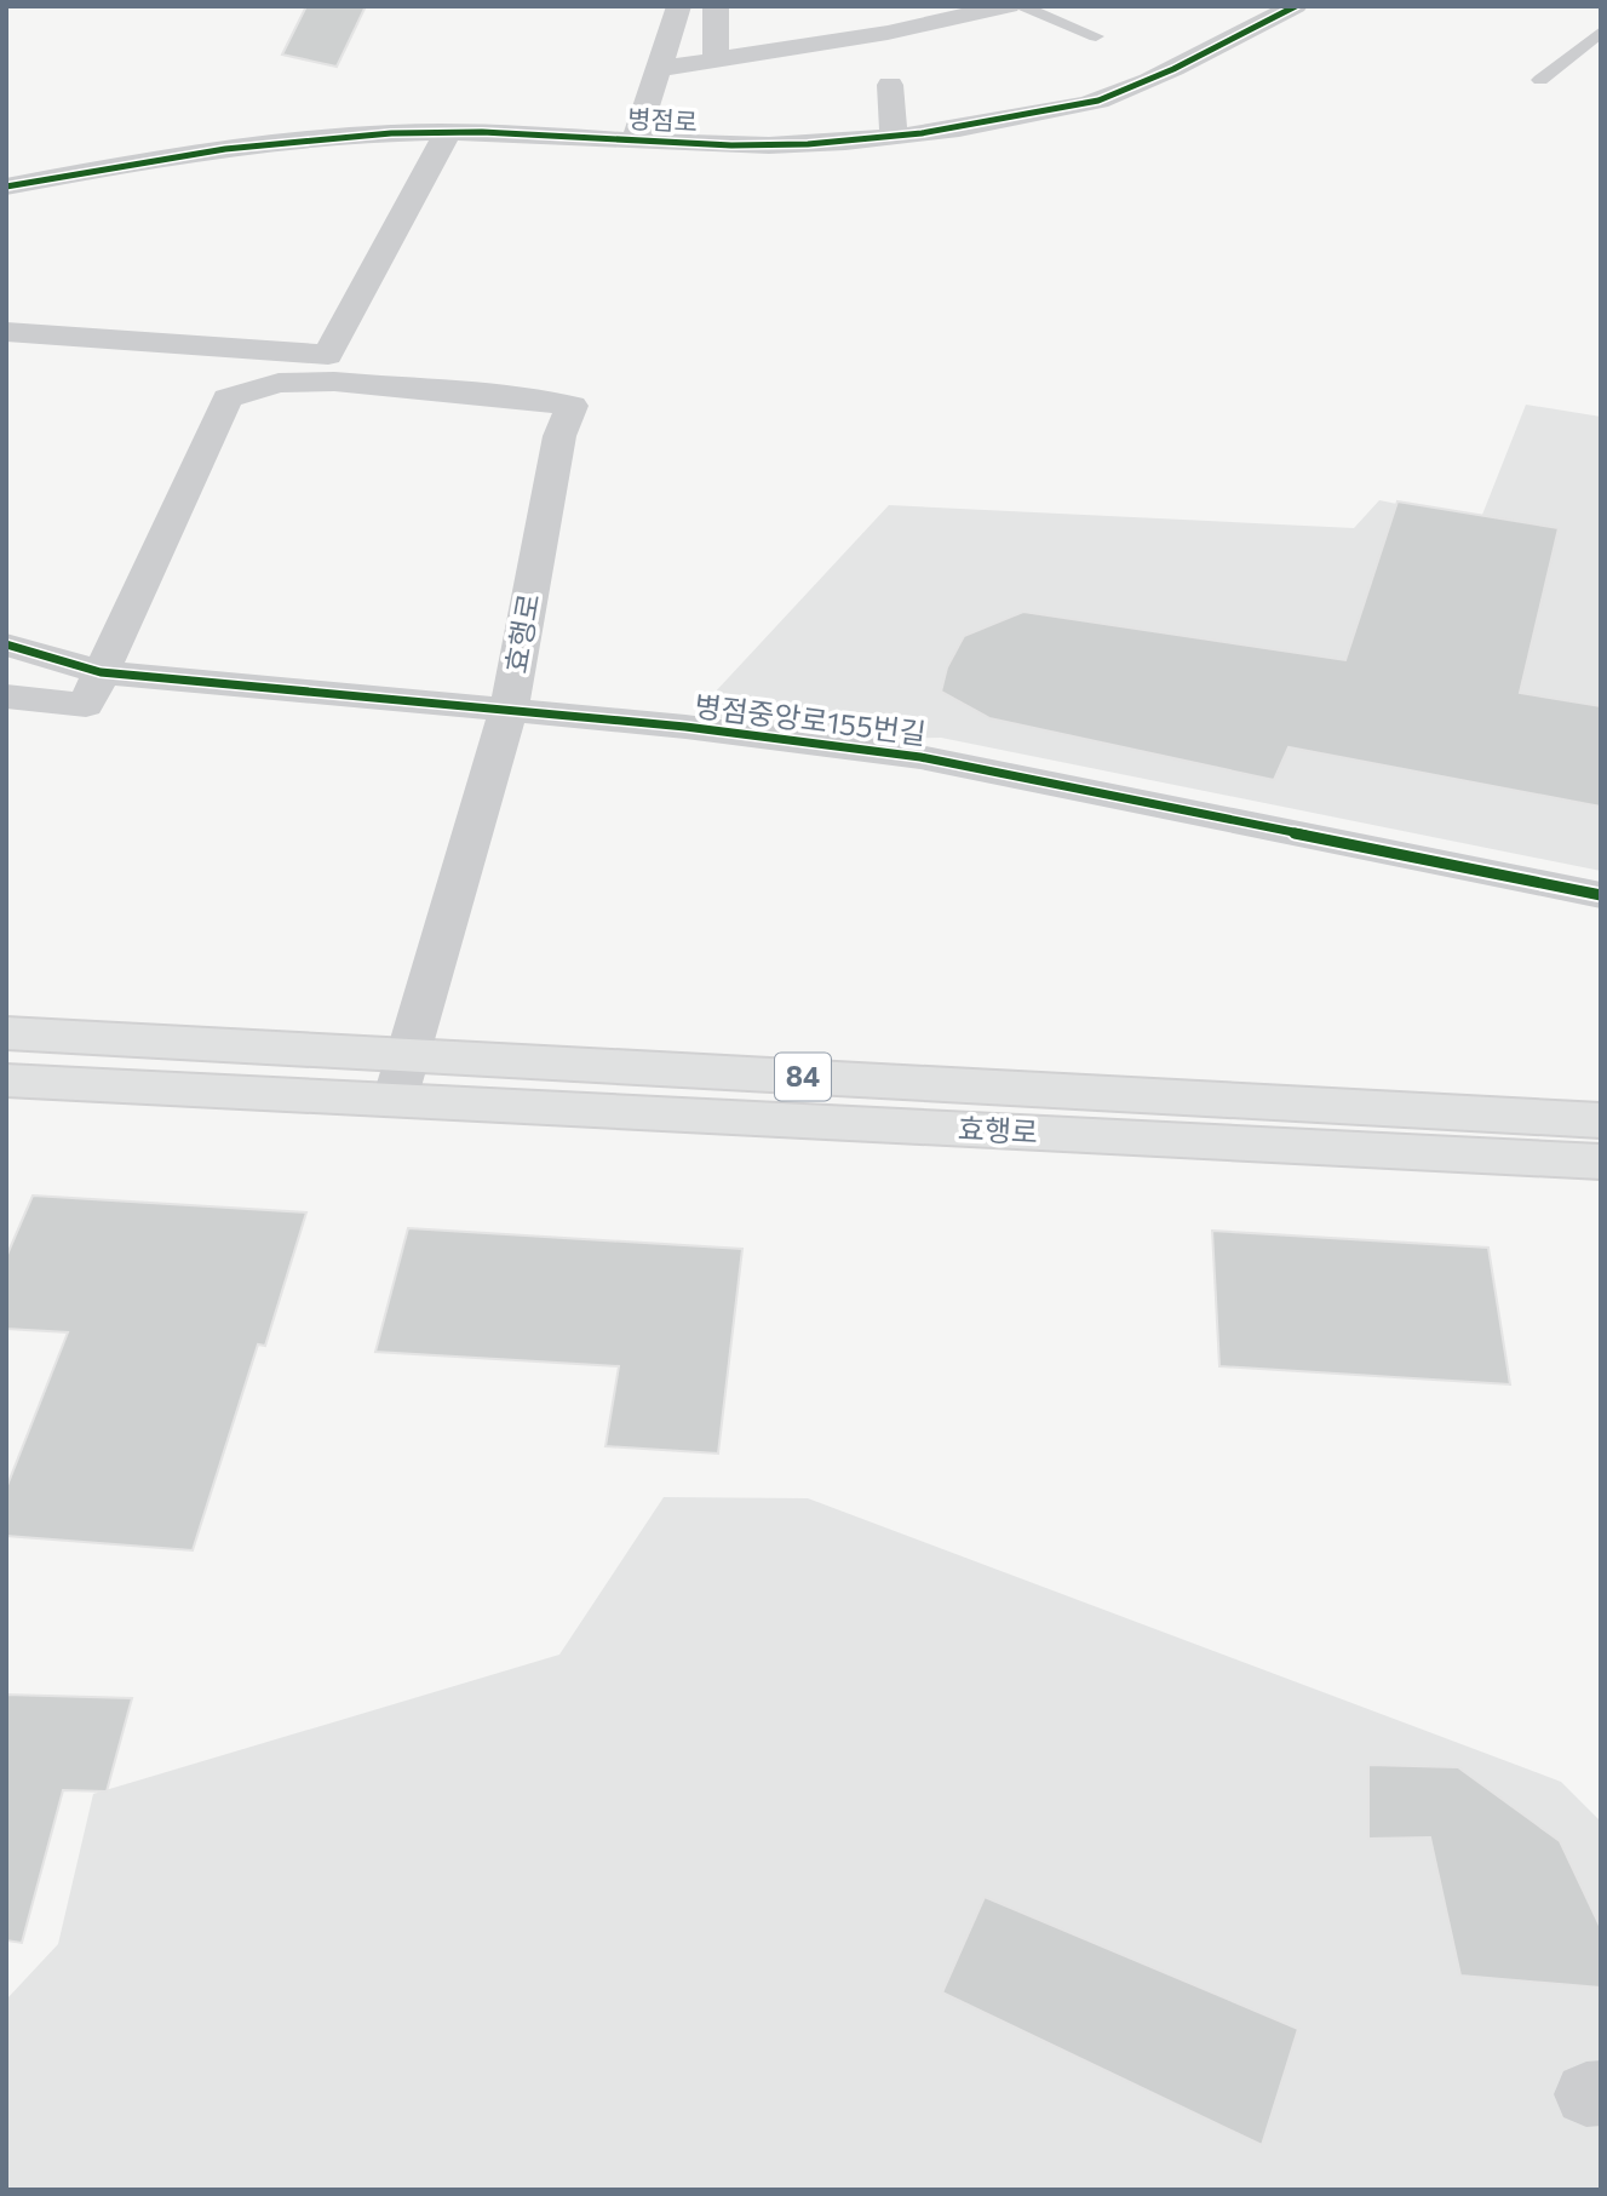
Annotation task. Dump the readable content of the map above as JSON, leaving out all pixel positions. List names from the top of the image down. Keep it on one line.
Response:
{"streets":{"main road":["효행로","84"],"street":["병점로","병점중앙로155번길"]},"crossings":[["효행로","병점중앙로155번길"]]}
